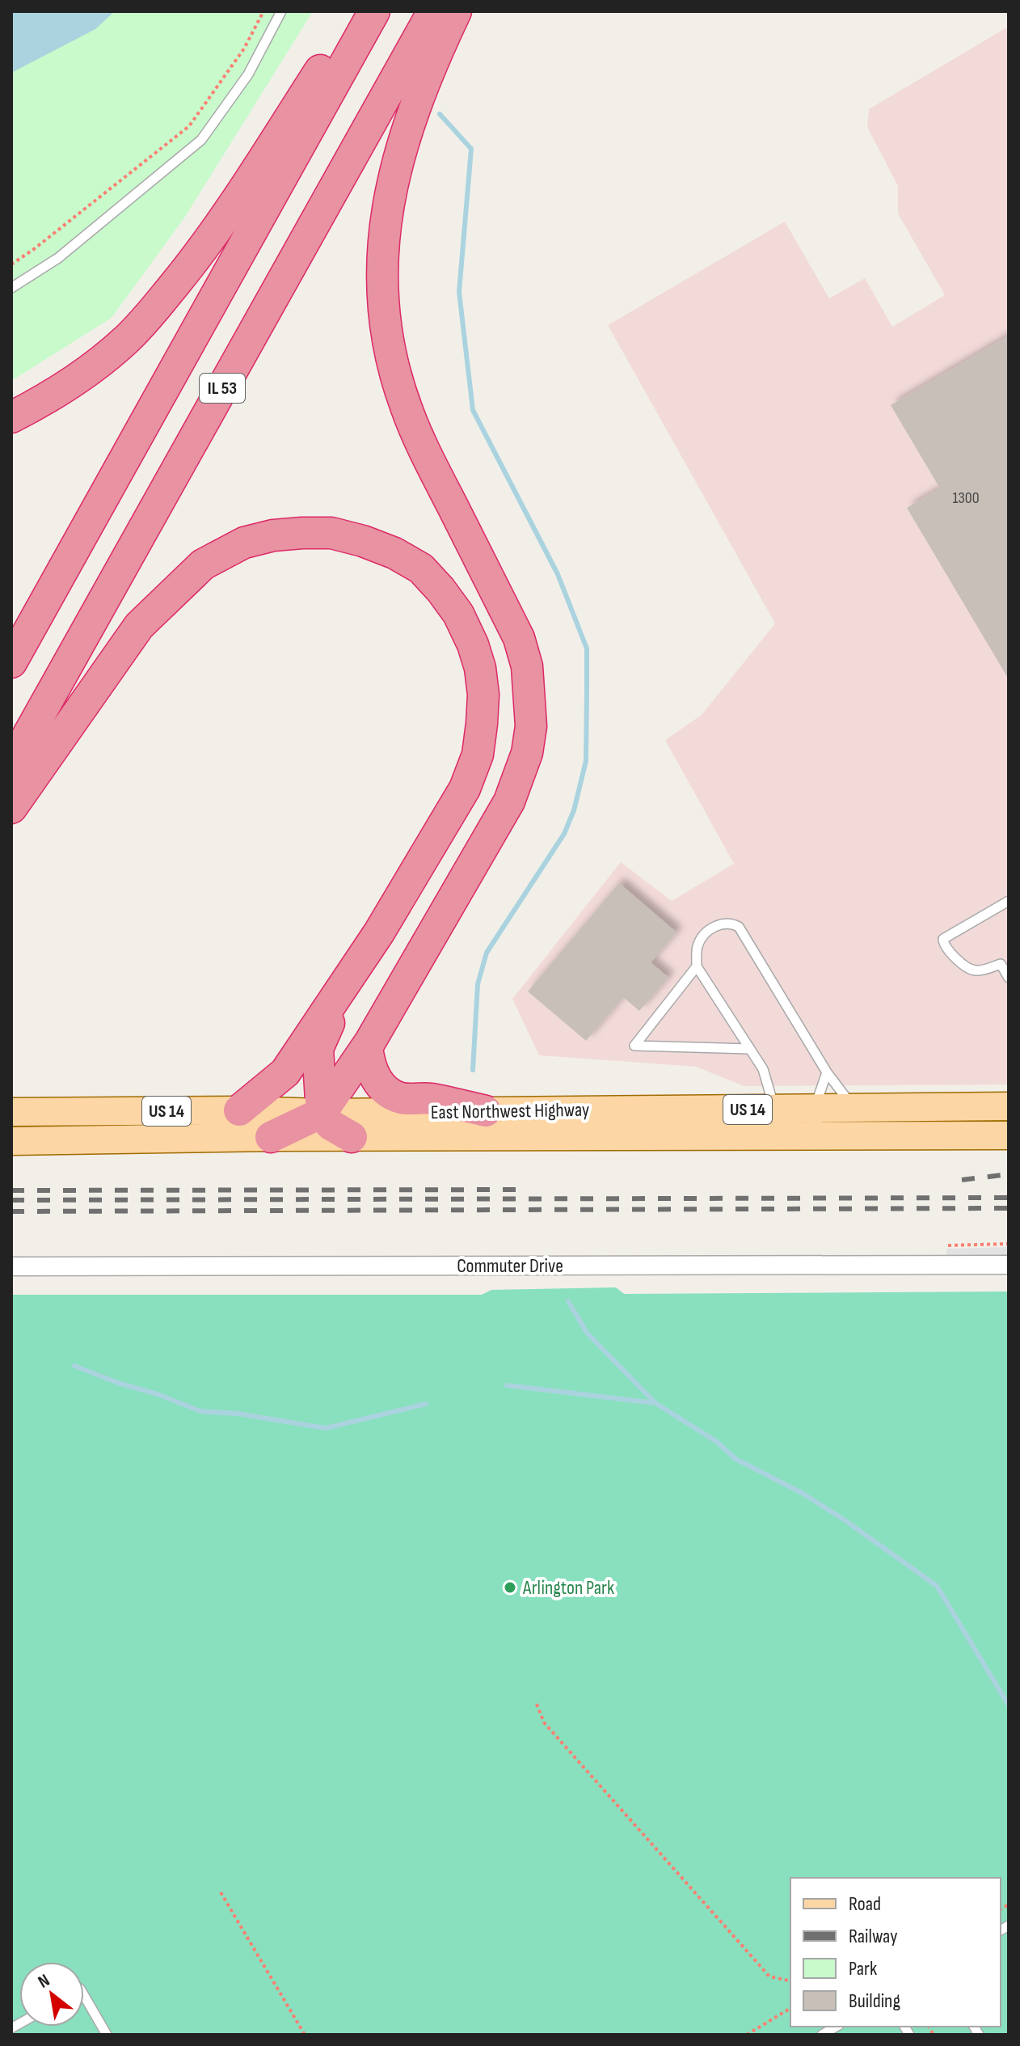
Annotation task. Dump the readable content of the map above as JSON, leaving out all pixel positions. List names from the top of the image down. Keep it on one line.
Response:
{"streets":{"highway":["IL 53"],"main road":["US 14","East Northwest Highway"],"street":["Commuter Drive"]},"places":["Arlington Park"],"house_numbers":["1300"],"legend":["Road","Railway","Park","Building"],"north":"top left"}
